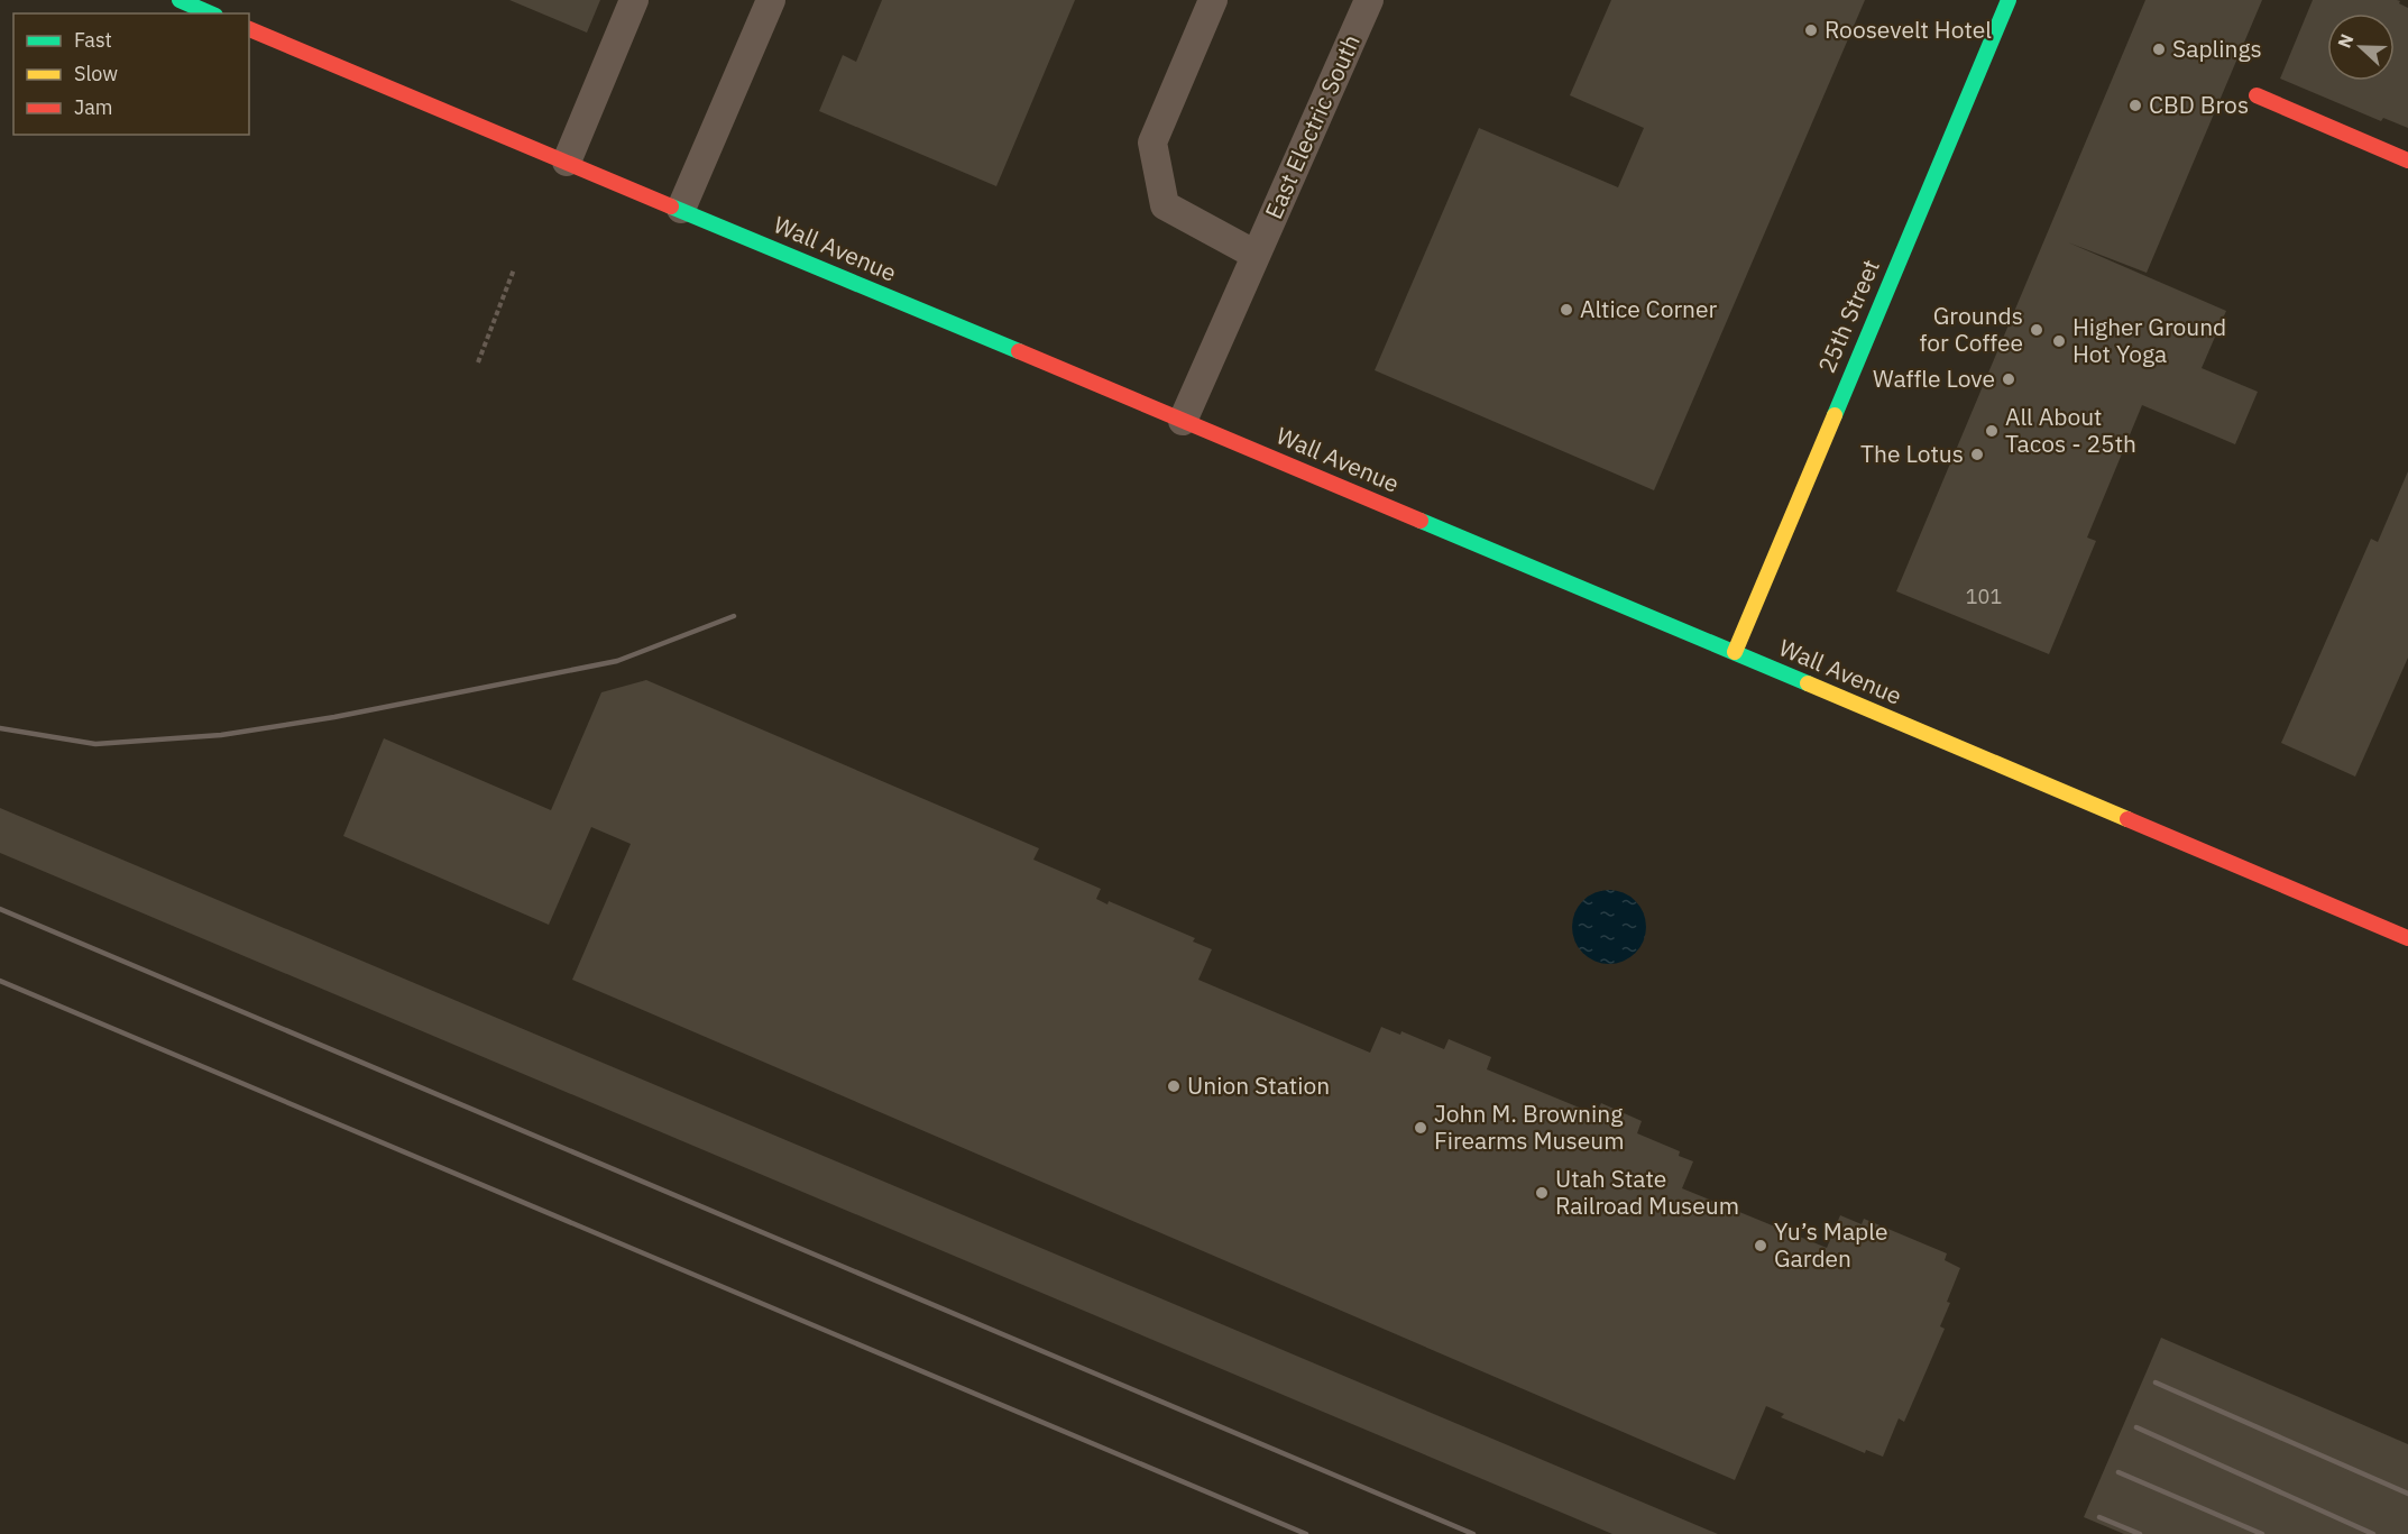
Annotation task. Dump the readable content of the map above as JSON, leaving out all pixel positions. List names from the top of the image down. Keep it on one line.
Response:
{"streets":{"main road":["Wall Avenue","25th Street"],"lane":["East Electric South"]},"crossings":[["East Electric South","Wall Avenue"],["Wall Avenue","25th Street"]],"places":["Roosevelt Hotel","Saplings","CBD Bros","Altice Corner","Grounds for Coffee","Higher Ground Hot Yoga","Waffle Love","All About Tacos - 25th","The Lotus","Union Station","John M. Browning Firearms Museum","Utah State Railroad Museum","Yu’s Maple Garden"],"house_numbers":["101"],"legend":["Fast","Slow","Jam"],"north":"left"}
